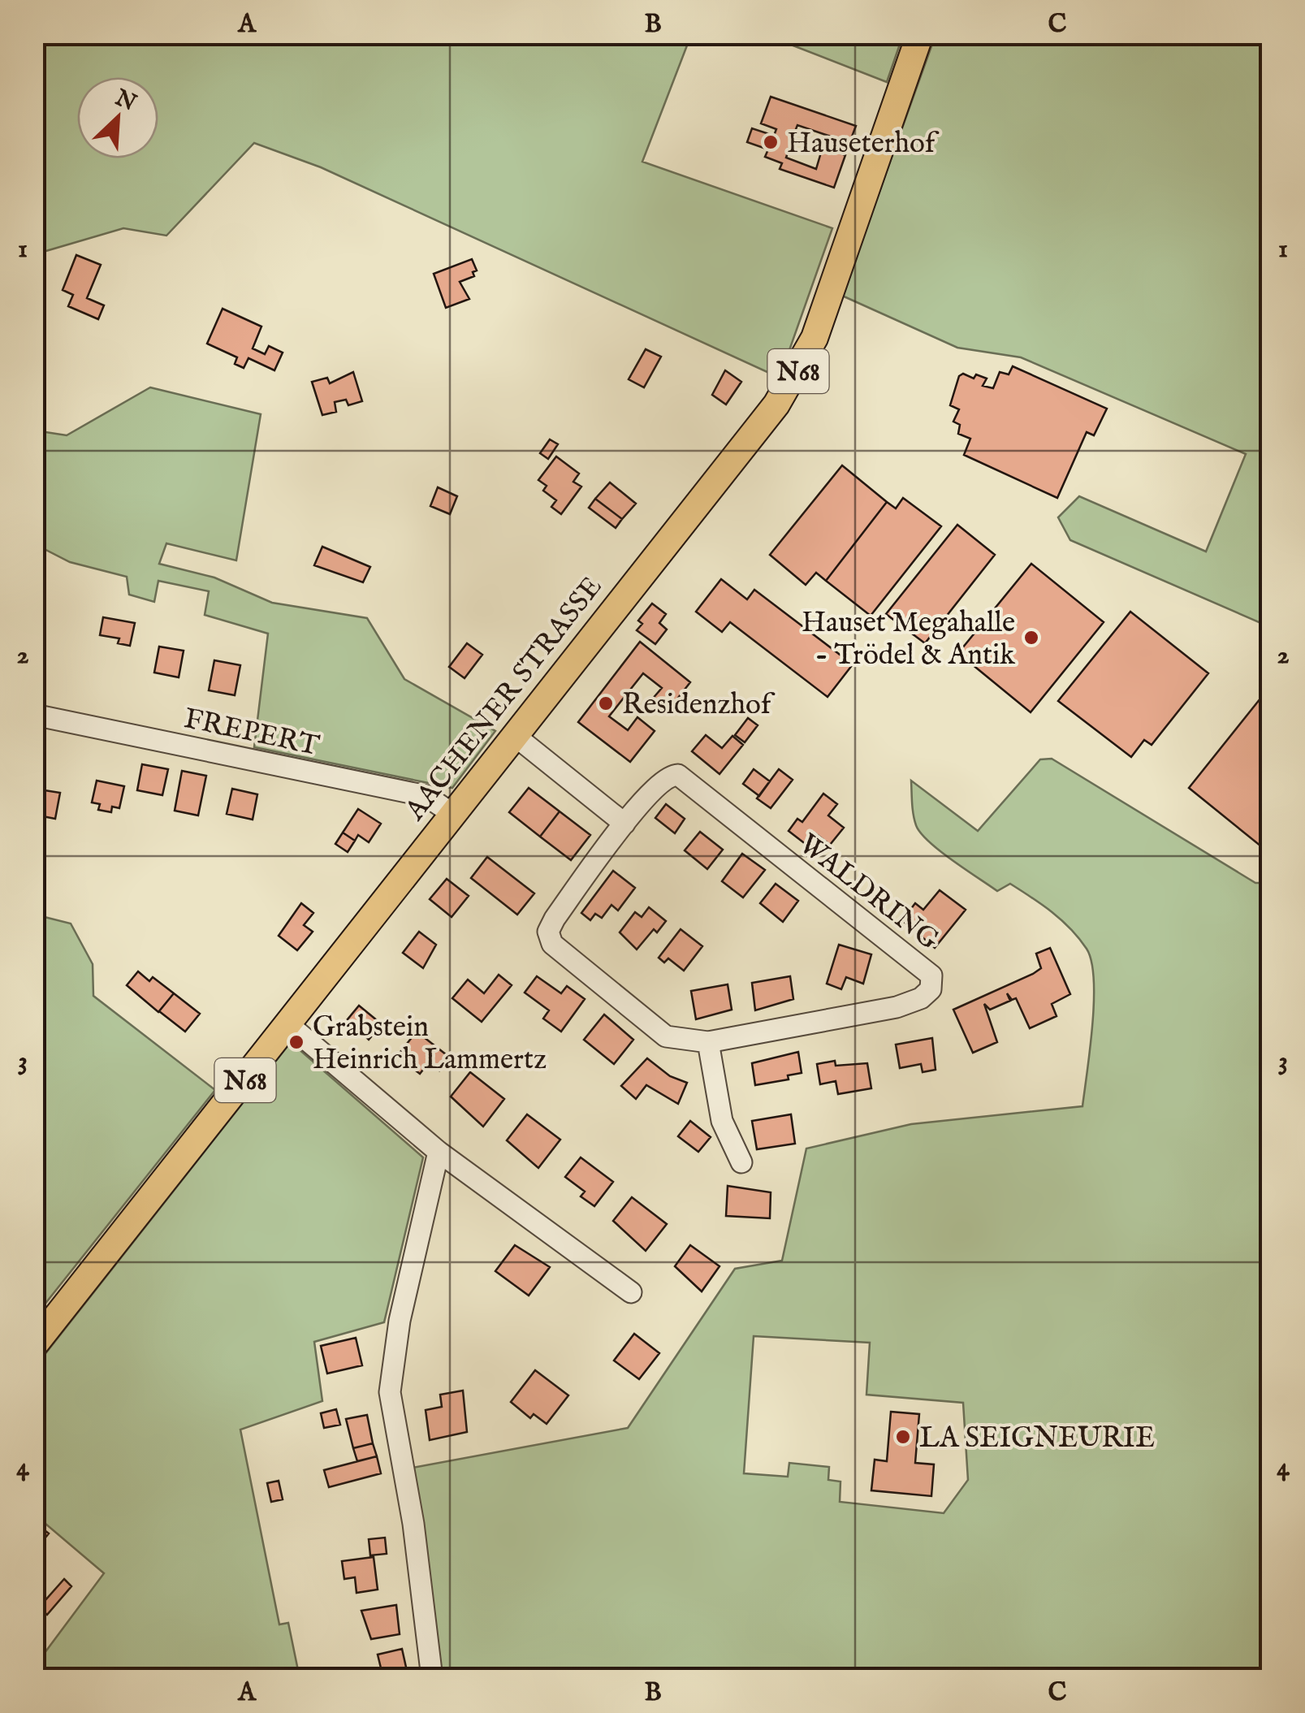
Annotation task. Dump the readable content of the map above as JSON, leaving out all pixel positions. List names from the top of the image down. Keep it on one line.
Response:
{"streets":{"main road":["N68","AACHENER STRASSE"],"street":["FREPERT","WALDRING"]},"crossings":[["AACHENER STRASSE","FREPERT"]],"places":["Hauseterhof","Hauset Megahalle - Trödel & Antik","Residenzhof","Grabstein Heinrich Lammertz","LA SEIGNEURIE"],"north":"top right","grid":{"columns":["A","B","C"],"rows":["1","2","3","4"]}}
